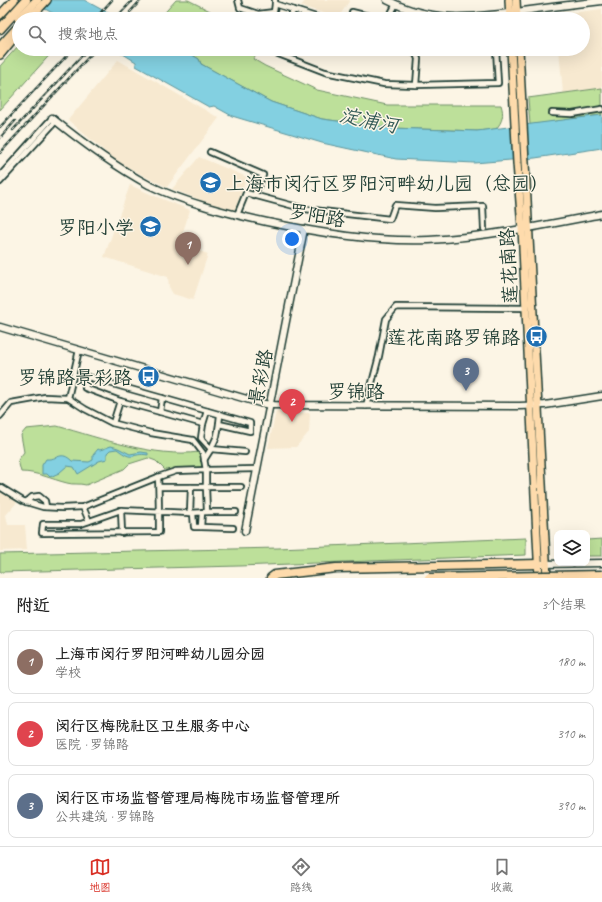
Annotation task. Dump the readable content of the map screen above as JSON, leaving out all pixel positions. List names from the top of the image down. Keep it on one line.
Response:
{"streets":{"main road":["莲花南路"],"street":["罗阳路","景彩路","罗锦路"]},"crossings":[["罗阳路","莲花南路"],["罗阳路","景彩路"],["莲花南路","罗锦路"],["景彩路","罗锦路"]],"water":["淀浦河"],"places":{"school or university":["上海市闵行区罗阳河畔幼儿园（总园）","罗阳小学"],"bus stop":["莲花南路罗锦路","罗锦路景彩路"]},"page":{"search":"搜索地点","pins":["1","3","2"],"heading":["附近","3个结果"],"list":[{"mark":"1","name":"上海市闵行罗阳河畔幼儿园分园","note":"学校","value":"180 m"},{"mark":"2","name":"闵行区梅陇社区卫生服务中心","note":"医院 · 罗锦路","value":"310 m"},{"mark":"3","name":"闵行区市场监督管理局梅陇市场监督管理所","note":"公共建筑 · 罗锦路","value":"390 m"}],"nav":["地图","路线","收藏"]}}
